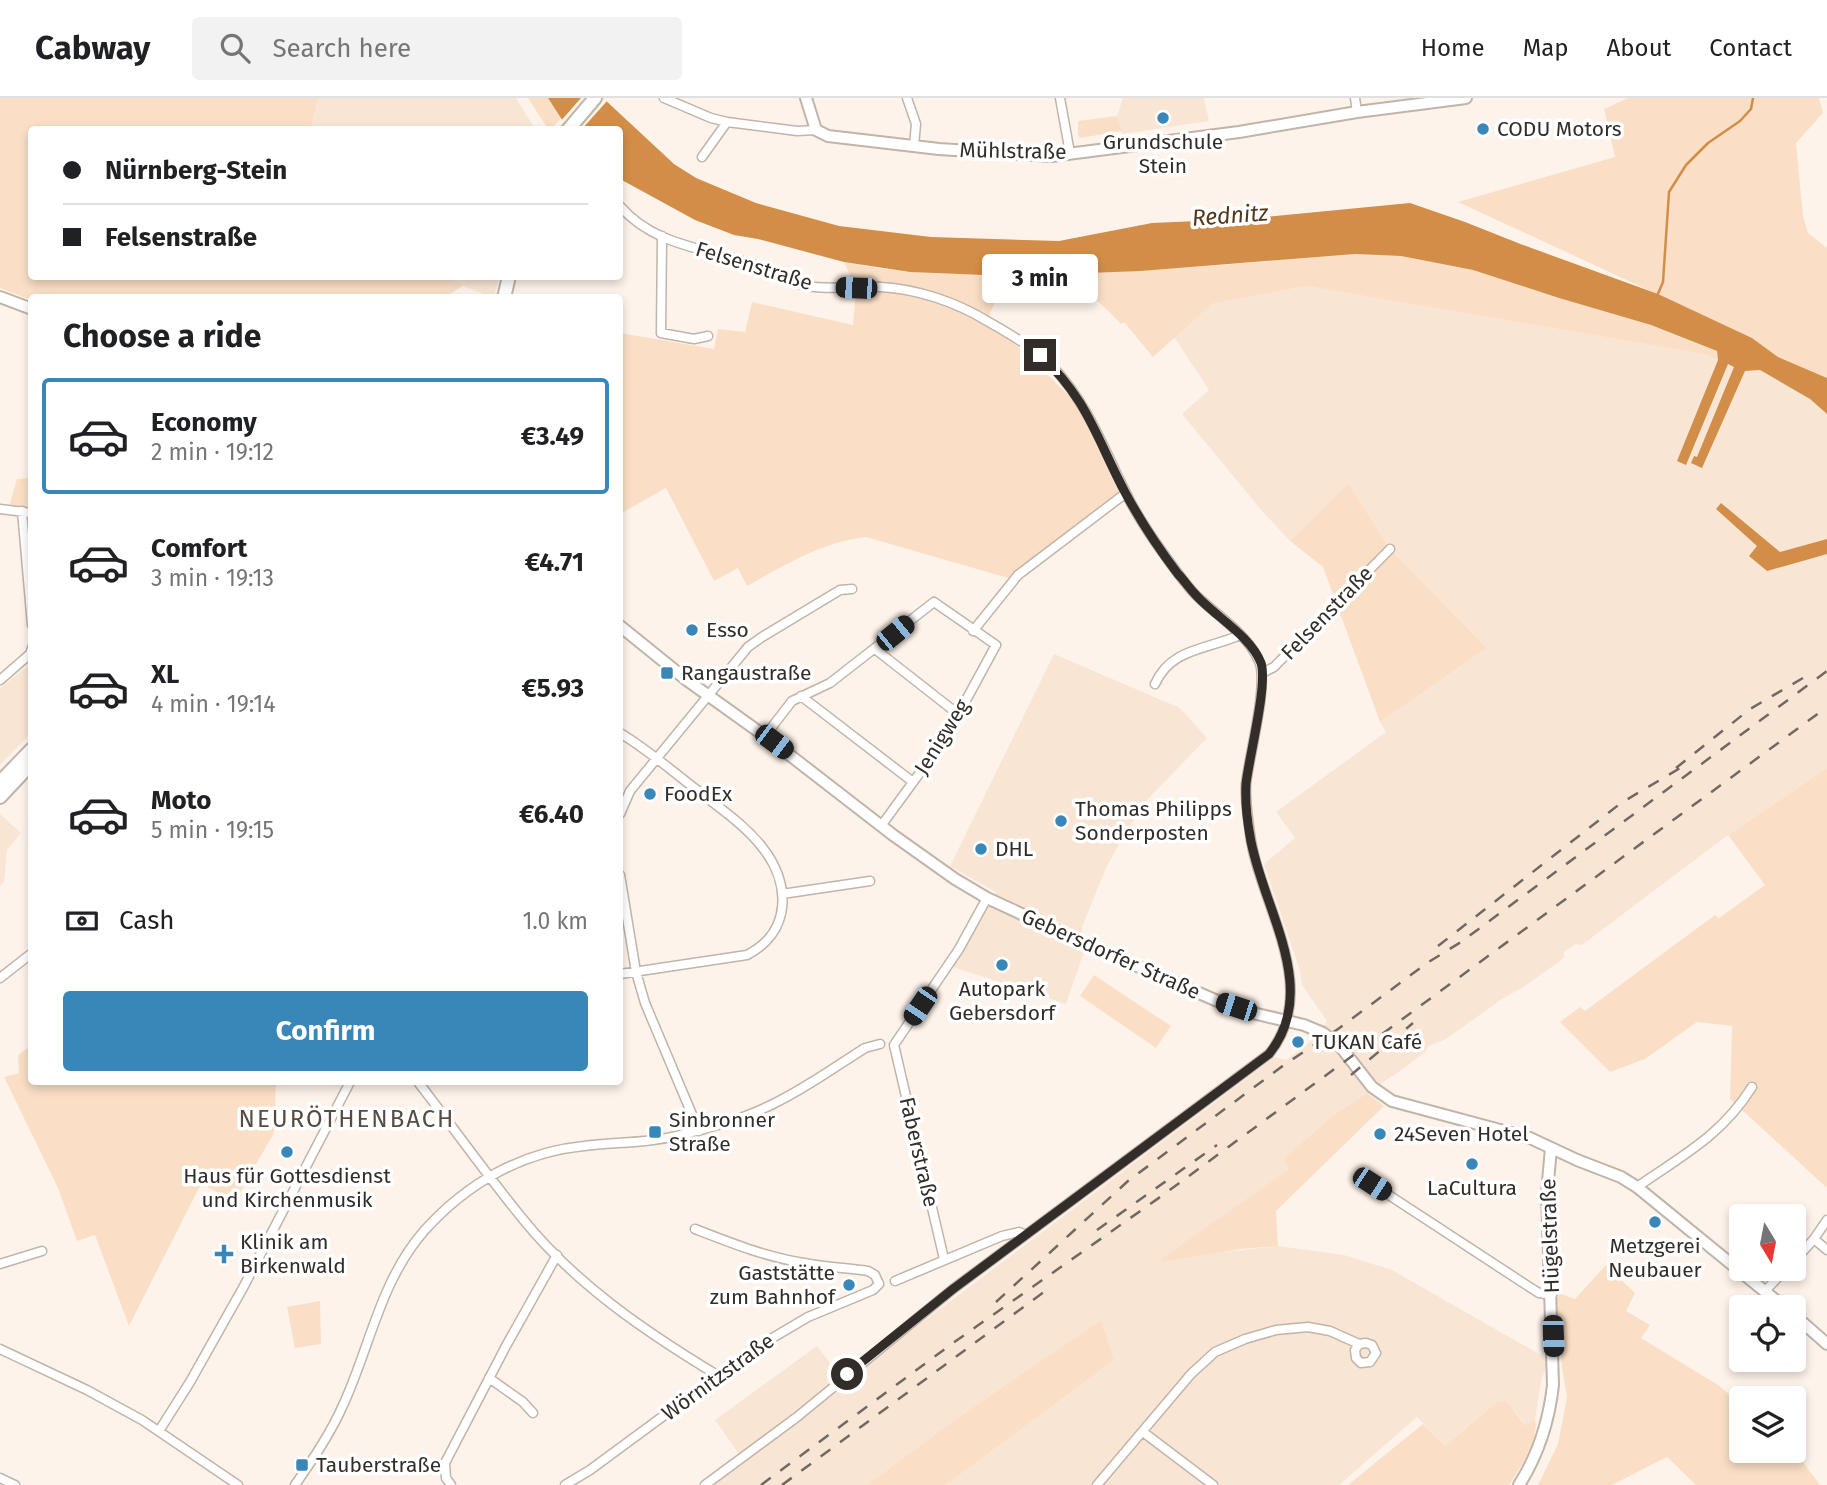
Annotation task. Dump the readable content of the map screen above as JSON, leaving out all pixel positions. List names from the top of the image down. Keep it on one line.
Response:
{"streets":{"main road":["Mühlstraße","Gebersdorfer Straße","Hügelstraße"],"street":["Felsenstraße","Jenigweg","Faberstraße","Wörnitzstraße"]},"crossings":[["Felsenstraße","Gebersdorfer Straße"],["Jenigweg","Gebersdorfer Straße"],["Gebersdorfer Straße","Faberstraße"],["Gebersdorfer Straße","Hügelstraße"]],"districts":["NEURÖTHENBACH"],"water":["Rednitz"],"places":{"other":["Grundschule Stein","CODU Motors","Esso","FoodEx","Thomas Philipps Sonderposten","DHL","Autopark Gebersdorf","TUKAN Café","24Seven Hotel","Haus für Gottesdienst und Kirchenmusik","LaCultura","Metzgerei Neubauer","Gaststätte zum Bahnhof"],"transit":["Rangaustraße","Sinbronner Straße","Tauberstraße"],"health":["Klinik am Birkenwald"]},"north":"bottom","page":{"header":"Cabway","search":"Search here","nav":["Home","Map","About","Contact"],"banner":["Nürnberg-Stein","Felsenstraße"],"bubble":"3 min","heading":"Choose a ride","list":[{"name":"Economy","note":"2 min · 19:12","value":"€3.49"},{"name":"Comfort","note":"3 min · 19:13","value":"€4.71"},{"name":"XL","note":"4 min · 19:14","value":"€5.93"},{"name":"Moto","note":"5 min · 19:15","value":"€6.40"}],"pay":["Cash","1.0 km"],"buttons":"Confirm"}}
